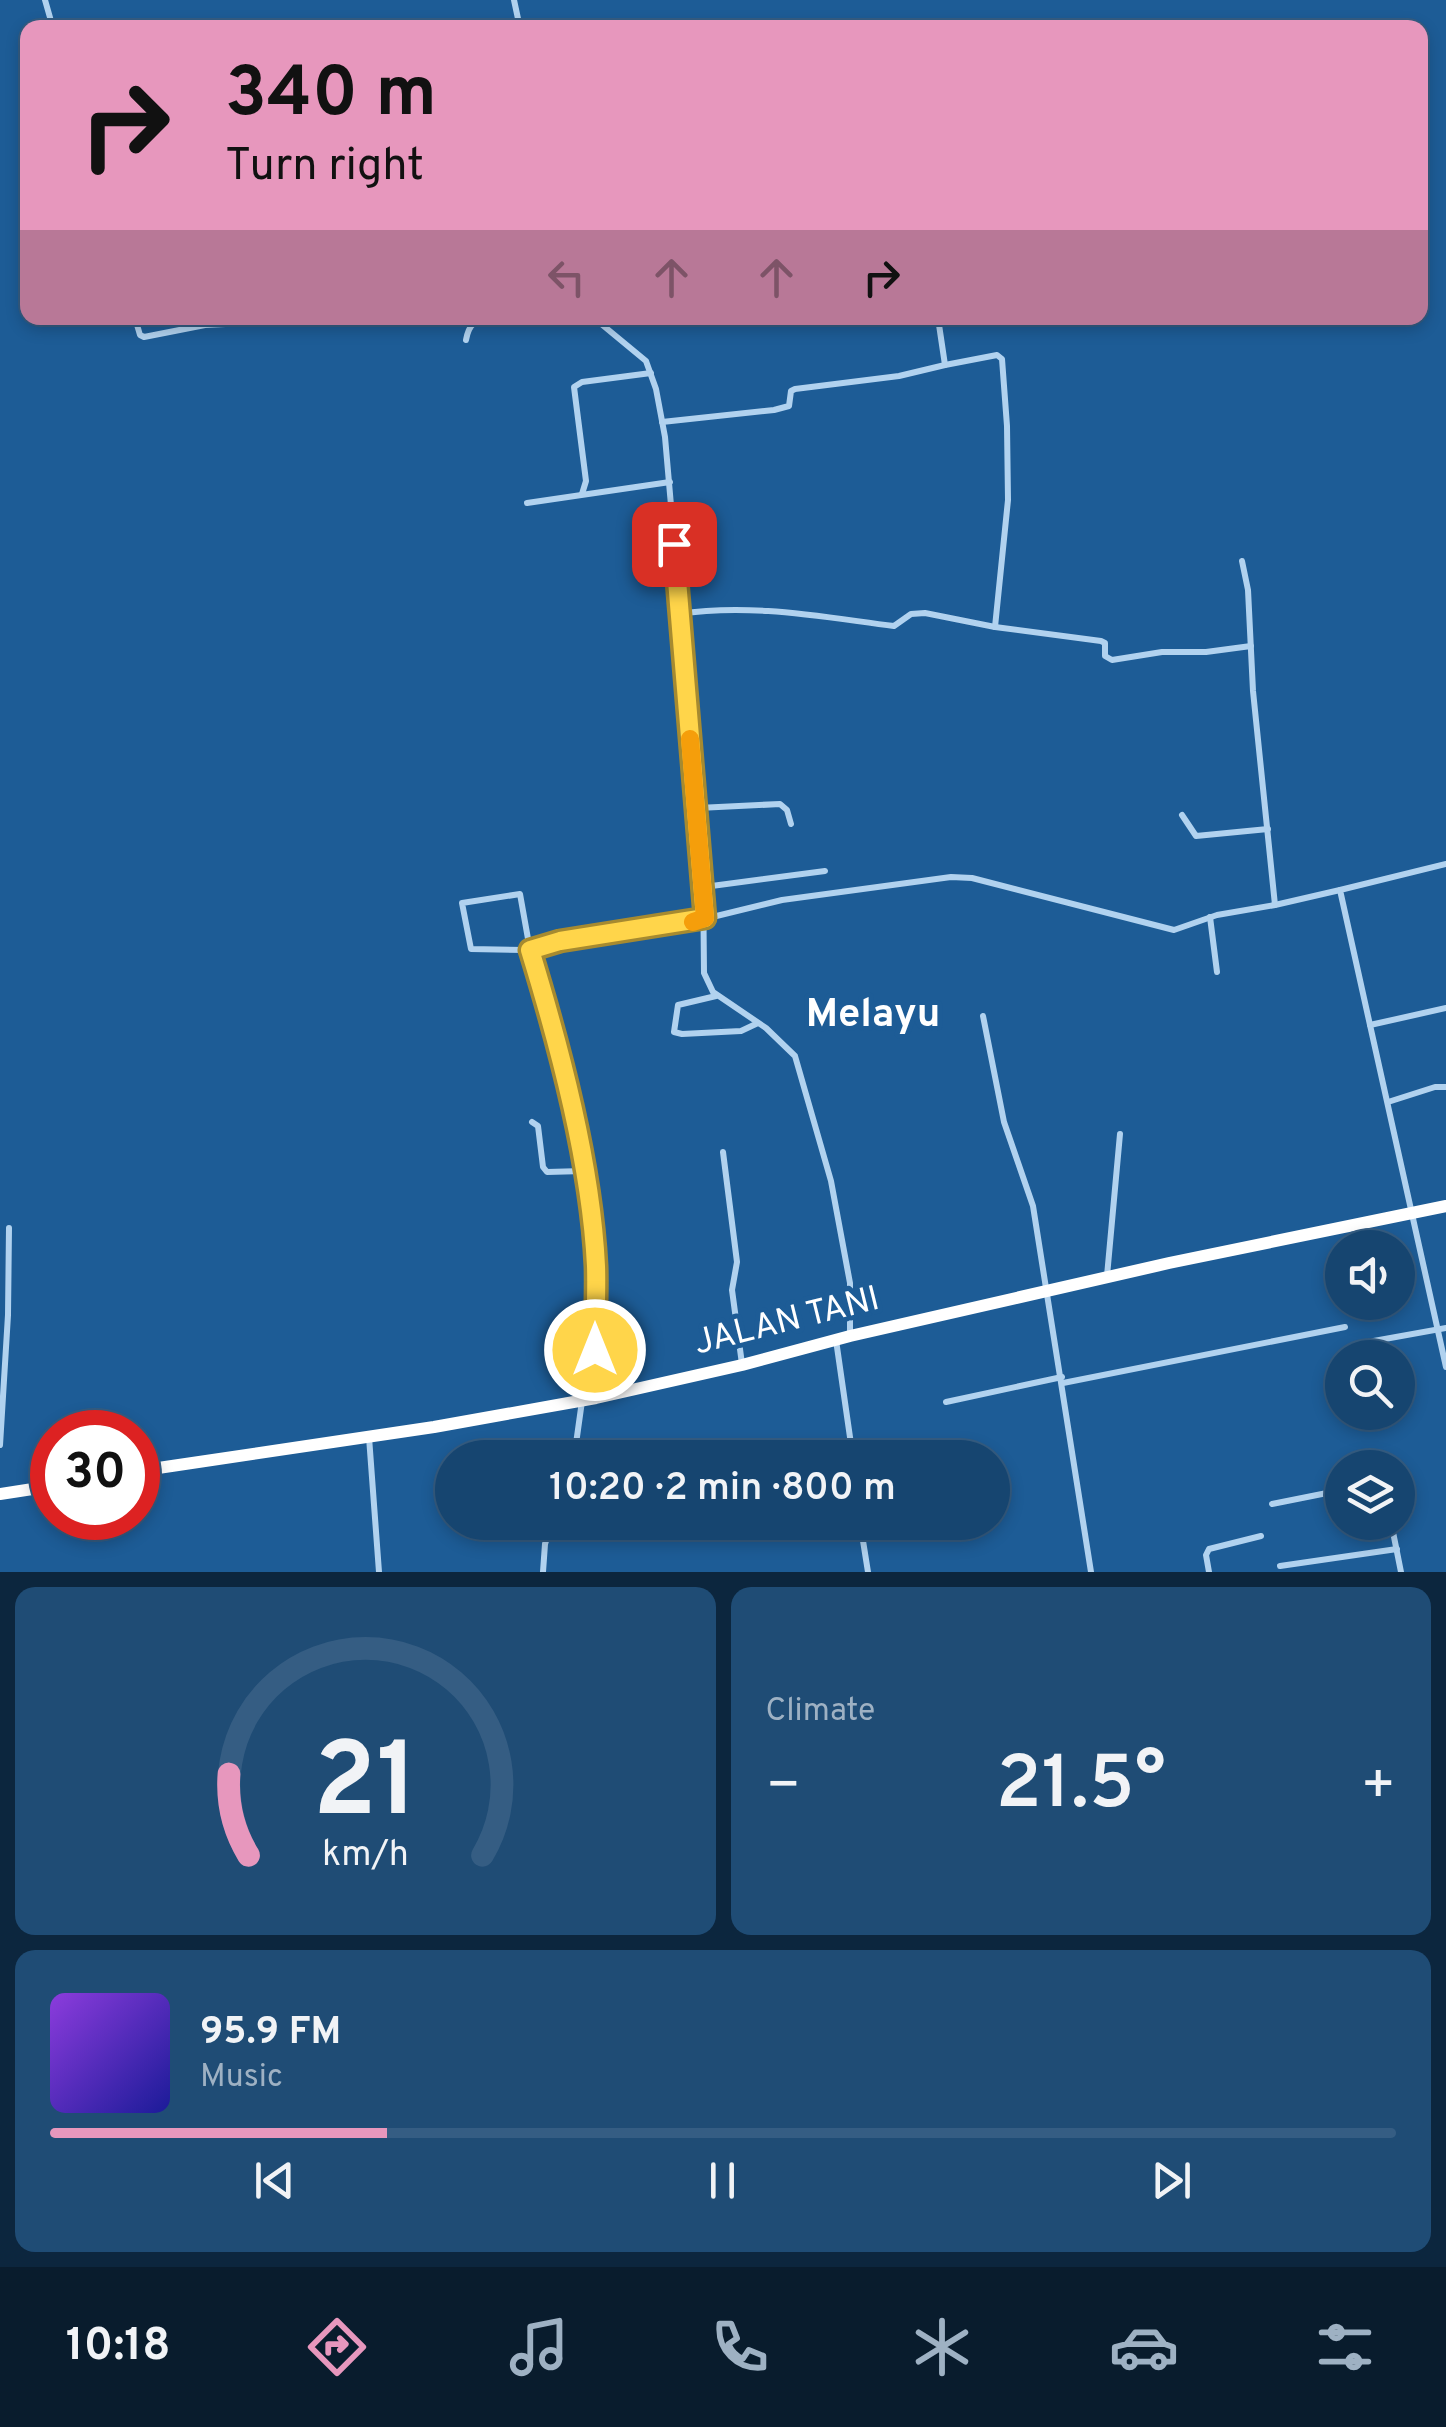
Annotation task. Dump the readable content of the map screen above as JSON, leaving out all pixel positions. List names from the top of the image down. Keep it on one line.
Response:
{"streets":{"highway":["JALAN TANI"]},"districts":["Melayu"],"page":{"turn":["340 m","Turn right"],"limit":"30","trip":"10:20 · 2 min · 800 m","tile":"Climate","heat":["−","21.5°","+"],"song":["95.9 FM","Music"],"tabs":"10:18","gauge":["21","km/h"]}}
